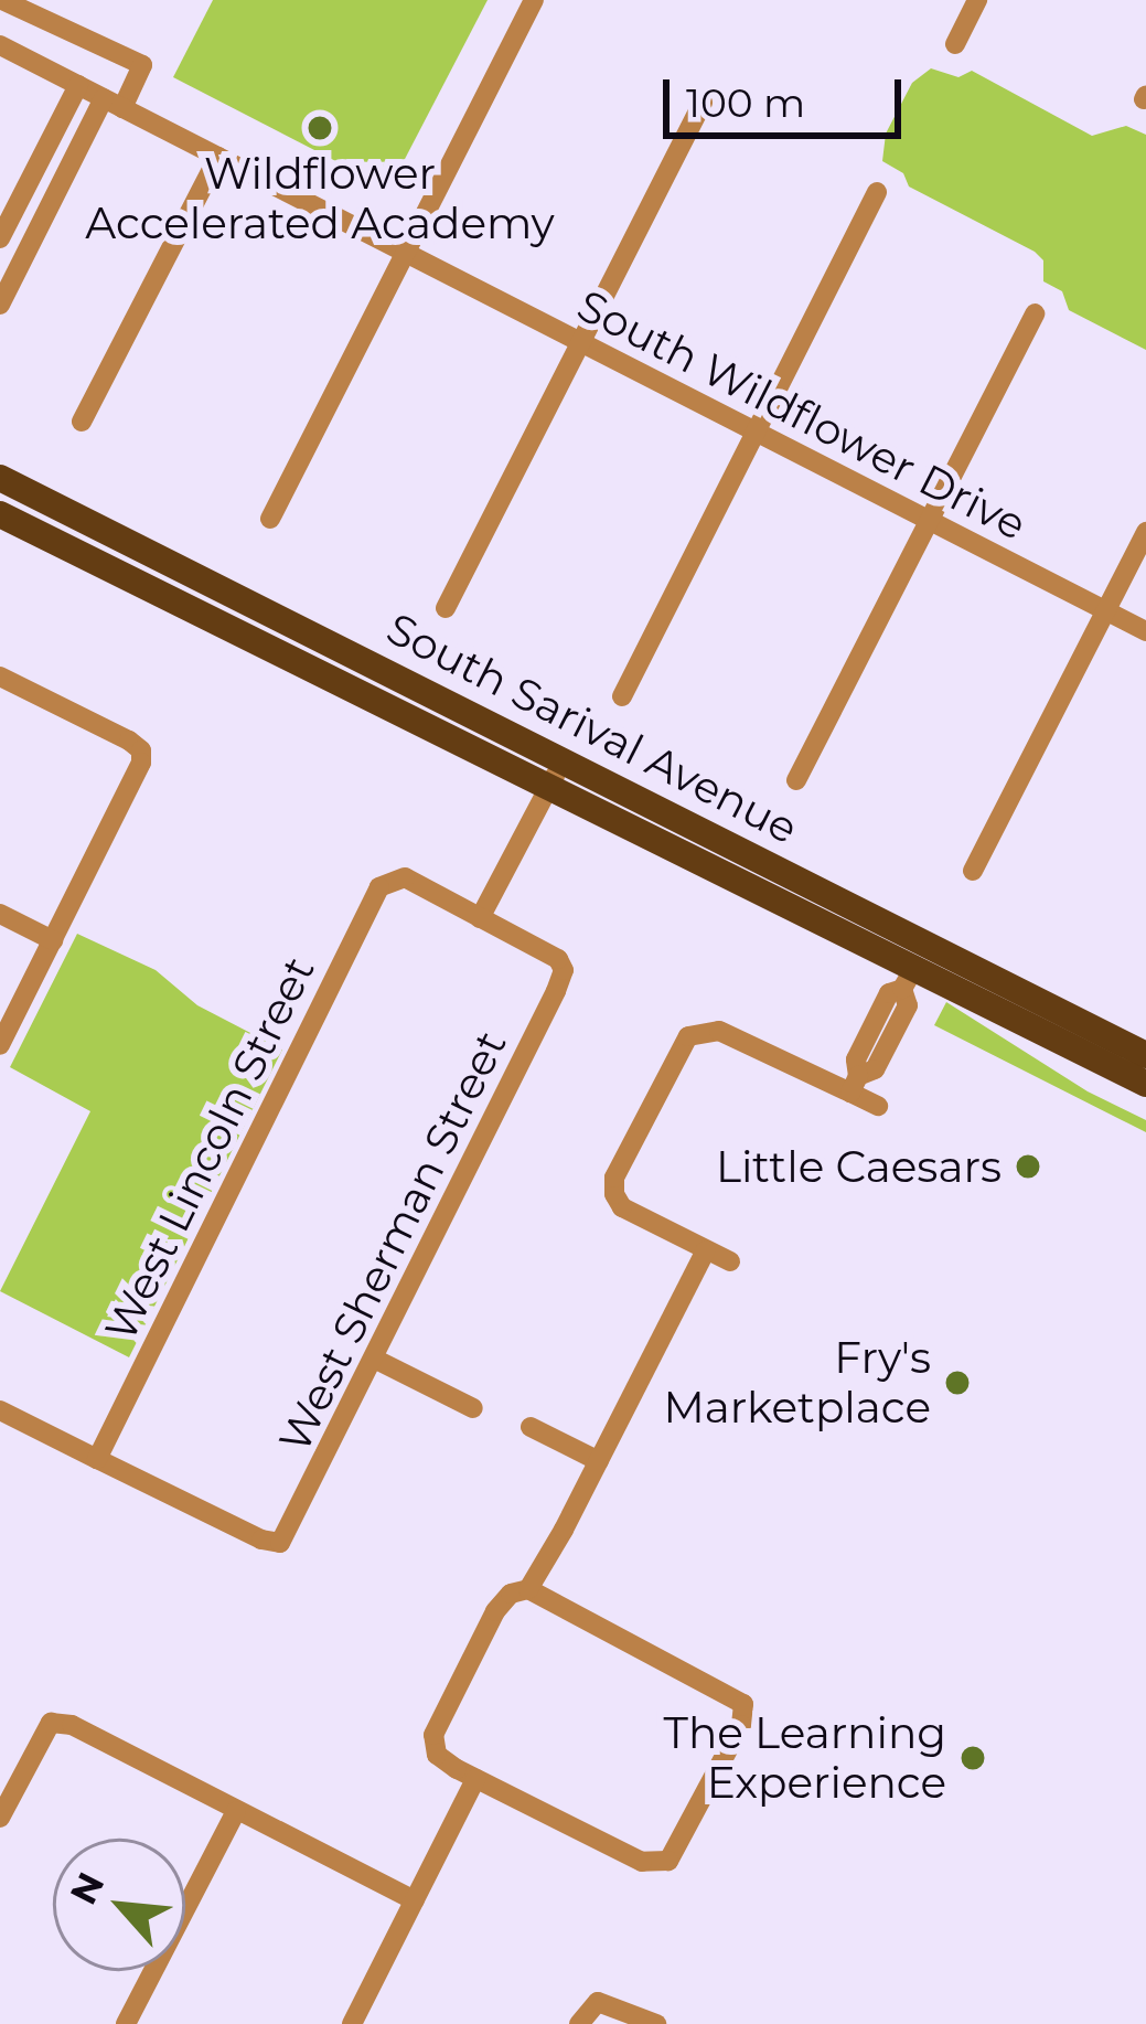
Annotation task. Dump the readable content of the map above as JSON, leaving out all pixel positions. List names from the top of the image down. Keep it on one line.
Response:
{"streets":{"main road":["South Sarival Avenue"],"street":["South Wildflower Drive","West Lincoln Street","West Sherman Street"]},"crossings":[["West Lincoln Street","West Sherman Street"]],"places":["Wildflower Accelerated Academy","Little Caesars","Fry's Marketplace","The Learning Experience"],"scale_bar":"100 m","north":"top left"}
